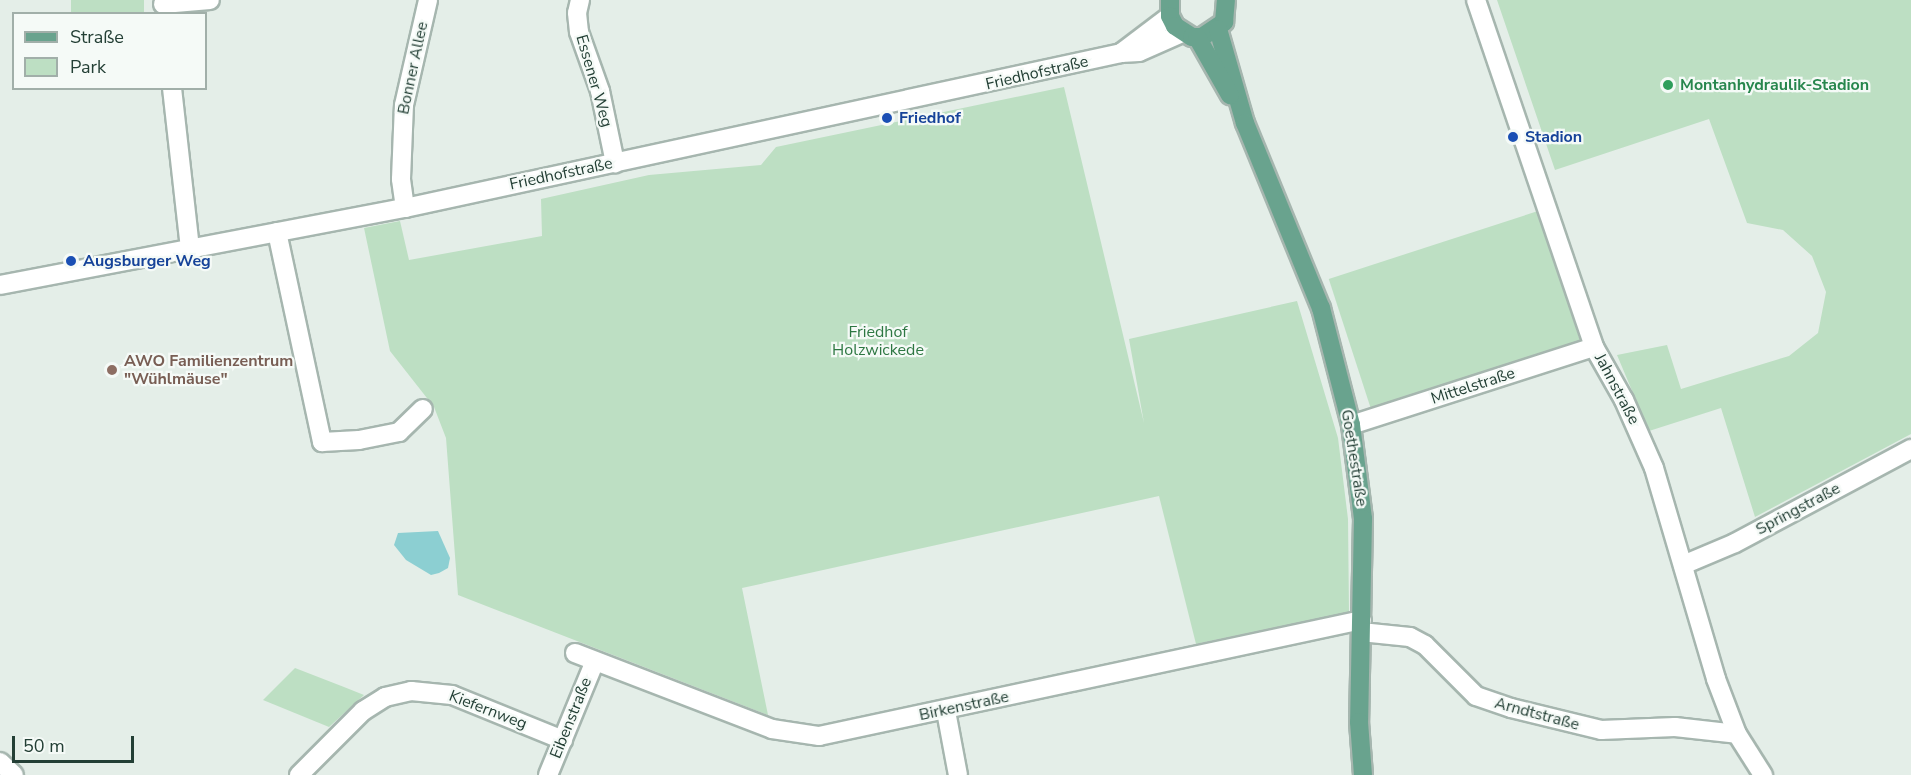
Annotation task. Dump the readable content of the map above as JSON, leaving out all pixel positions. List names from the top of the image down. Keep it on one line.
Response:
{"streets":{"main road":["Goethestraße"],"street":["Bonner Allee","Friedhofstraße","Essener Weg","Mittelstraße","Jahnstraße","Springstraße","Birkenstraße","Kiefernweg","Arndtstraße","Eibenstraße"]},"crossings":[["Bonner Allee","Friedhofstraße"],["Friedhofstraße","Essener Weg"],["Friedhofstraße","Goethestraße"],["Mittelstraße","Jahnstraße"],["Mittelstraße","Goethestraße"],["Jahnstraße","Springstraße"],["Jahnstraße","Arndtstraße"],["Goethestraße","Birkenstraße"],["Goethestraße","Arndtstraße"],["Birkenstraße","Arndtstraße"],["Birkenstraße","Eibenstraße"],["Kiefernweg","Eibenstraße"]],"parks":["Friedhof Holzwickede"],"places":["Montanhydraulik-Stadion","Friedhof","Stadion","Augsburger Weg","AWO Familienzentrum \"Wühlmäuse\""],"legend":["Straße","Park"],"scale_bar":"50 m"}
